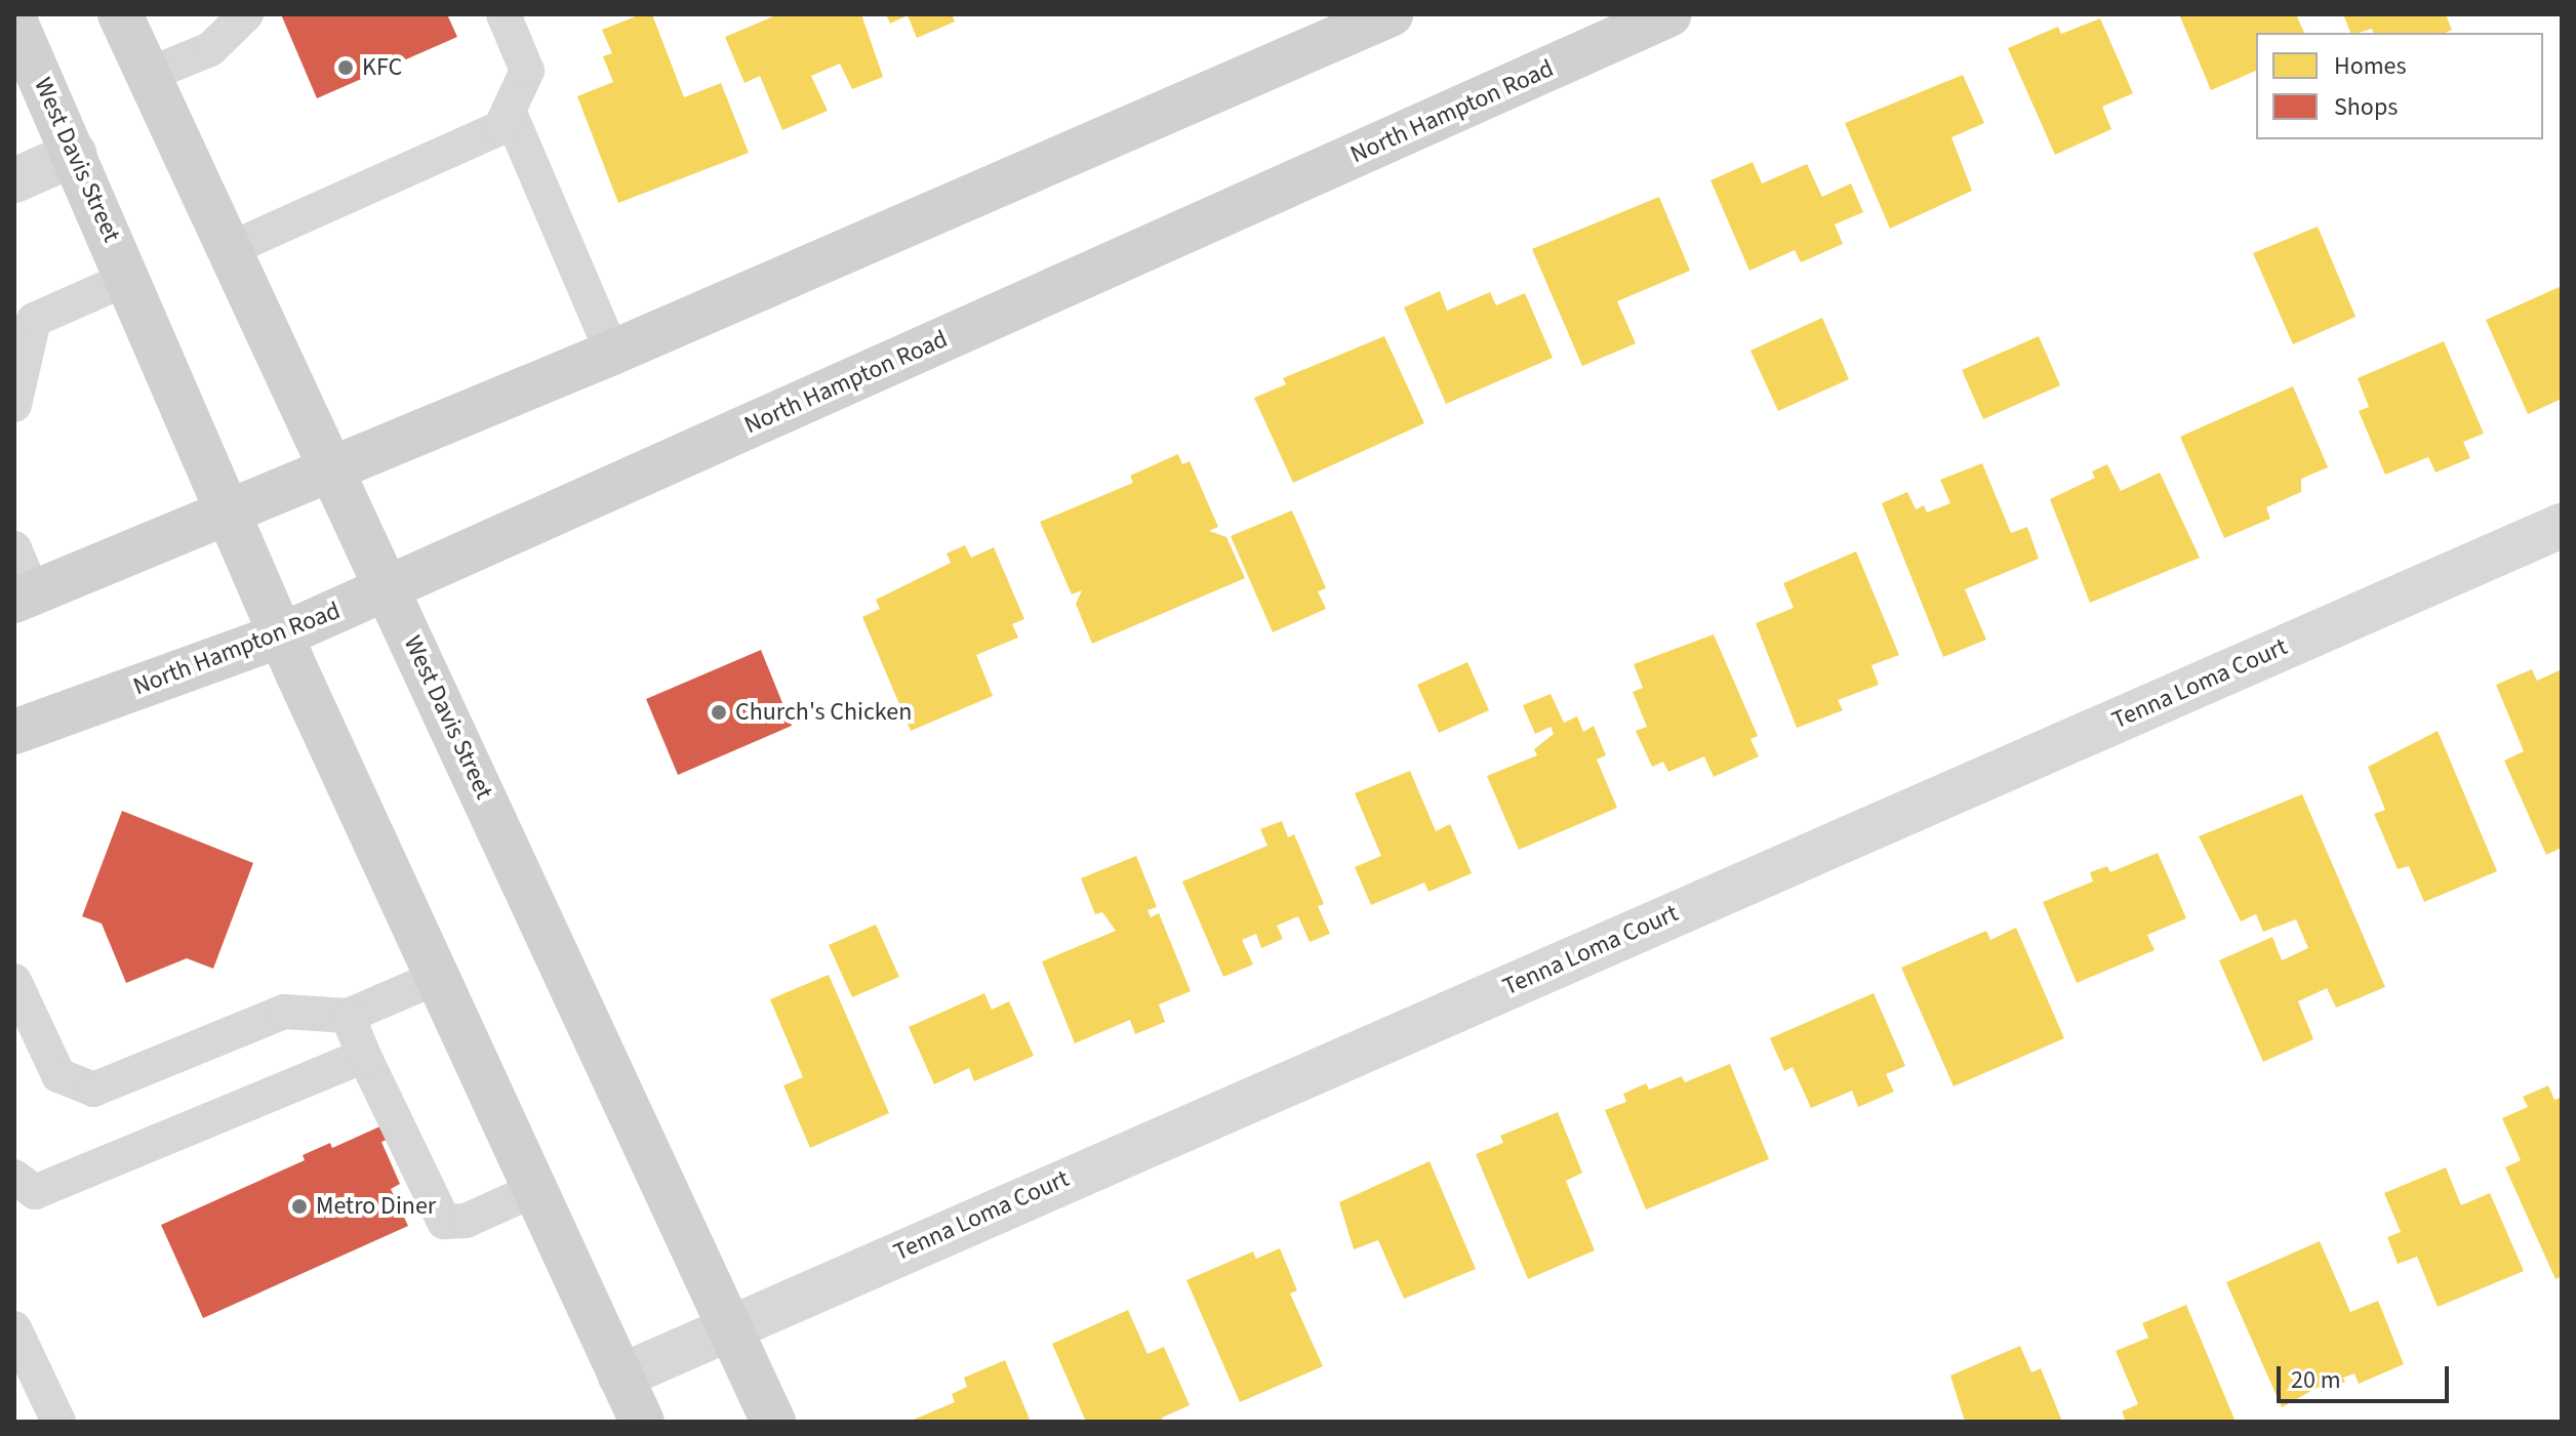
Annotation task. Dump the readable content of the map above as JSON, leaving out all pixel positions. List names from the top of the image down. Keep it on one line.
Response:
{"streets":{"main road":["North Hampton Road","West Davis Street"],"street":["Tenna Loma Court"]},"crossings":[["North Hampton Road","West Davis Street"],["West Davis Street","Tenna Loma Court"]],"places":["KFC","Church's Chicken","Metro Diner"],"legend":["Homes","Shops"],"scale_bar":"20 m"}
